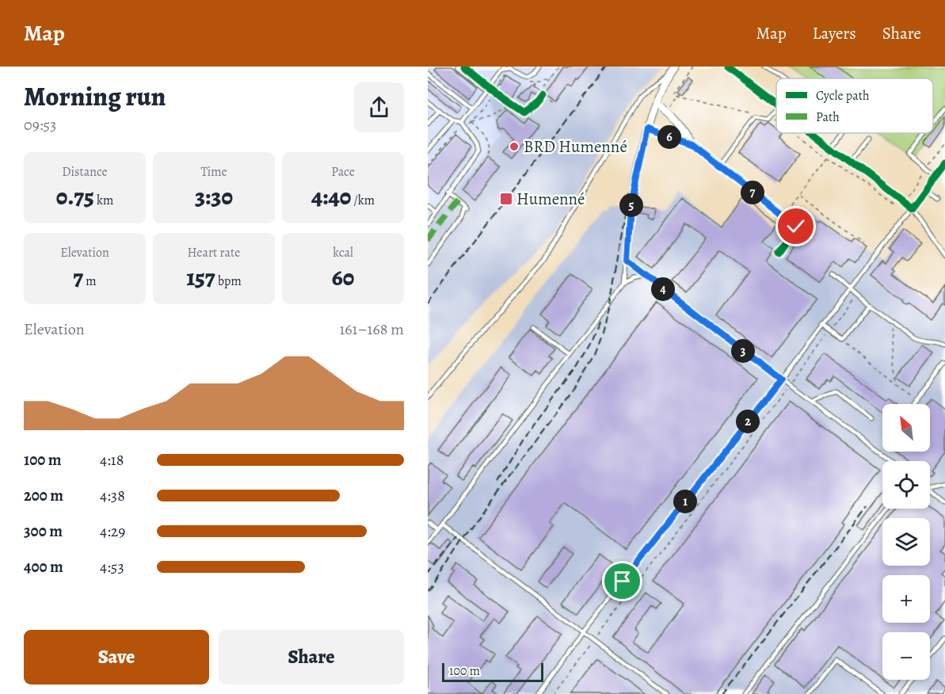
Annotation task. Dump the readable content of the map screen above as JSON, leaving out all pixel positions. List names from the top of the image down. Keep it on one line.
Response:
{"places":{"other":["BRD Humenné"],"transit":["Humenné"]},"legend":["Cycle path","Path"],"scale_bar":"100 m","north":"top left","page":{"header":"Map","nav":["Map","Layers","Share"],"heading":["Morning run","09:53"],"pins":["6","7","5","4","3","2","1"],"stats":[["Distance","0.75 km"],["Time","3:30"],["Pace","4:40 /km"],["Elevation","7 m"],["Heart rate","157 bpm"],["kcal","60"]],"chart":["Elevation","161–168 m"],"map_buttons":["+","−"],"list":[{"name":"100 m","note":"4:18"},{"name":"200 m","note":"4:38"},{"name":"300 m","note":"4:29"},{"name":"400 m","note":"4:53"}],"buttons":["Save","Share"],"scale":"100 m"}}
